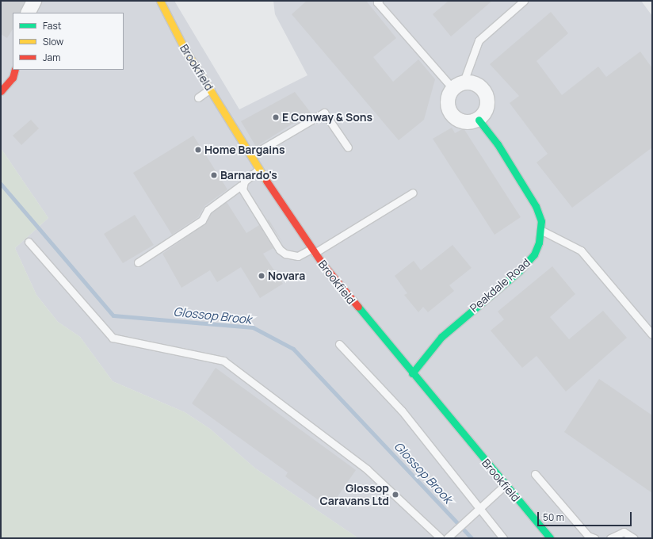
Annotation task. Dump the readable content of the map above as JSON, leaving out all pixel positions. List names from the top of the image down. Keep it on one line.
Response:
{"streets":{"main road":["Brookfield","Peakdale Road"]},"crossings":[["Brookfield","Peakdale Road"]],"water":["Glossop Brook"],"places":["E Conway & Sons","Home Bargains","Barnardo's","Novara","Glossop Caravans Ltd"],"legend":["Fast","Slow","Jam"],"scale_bar":"50 m"}
